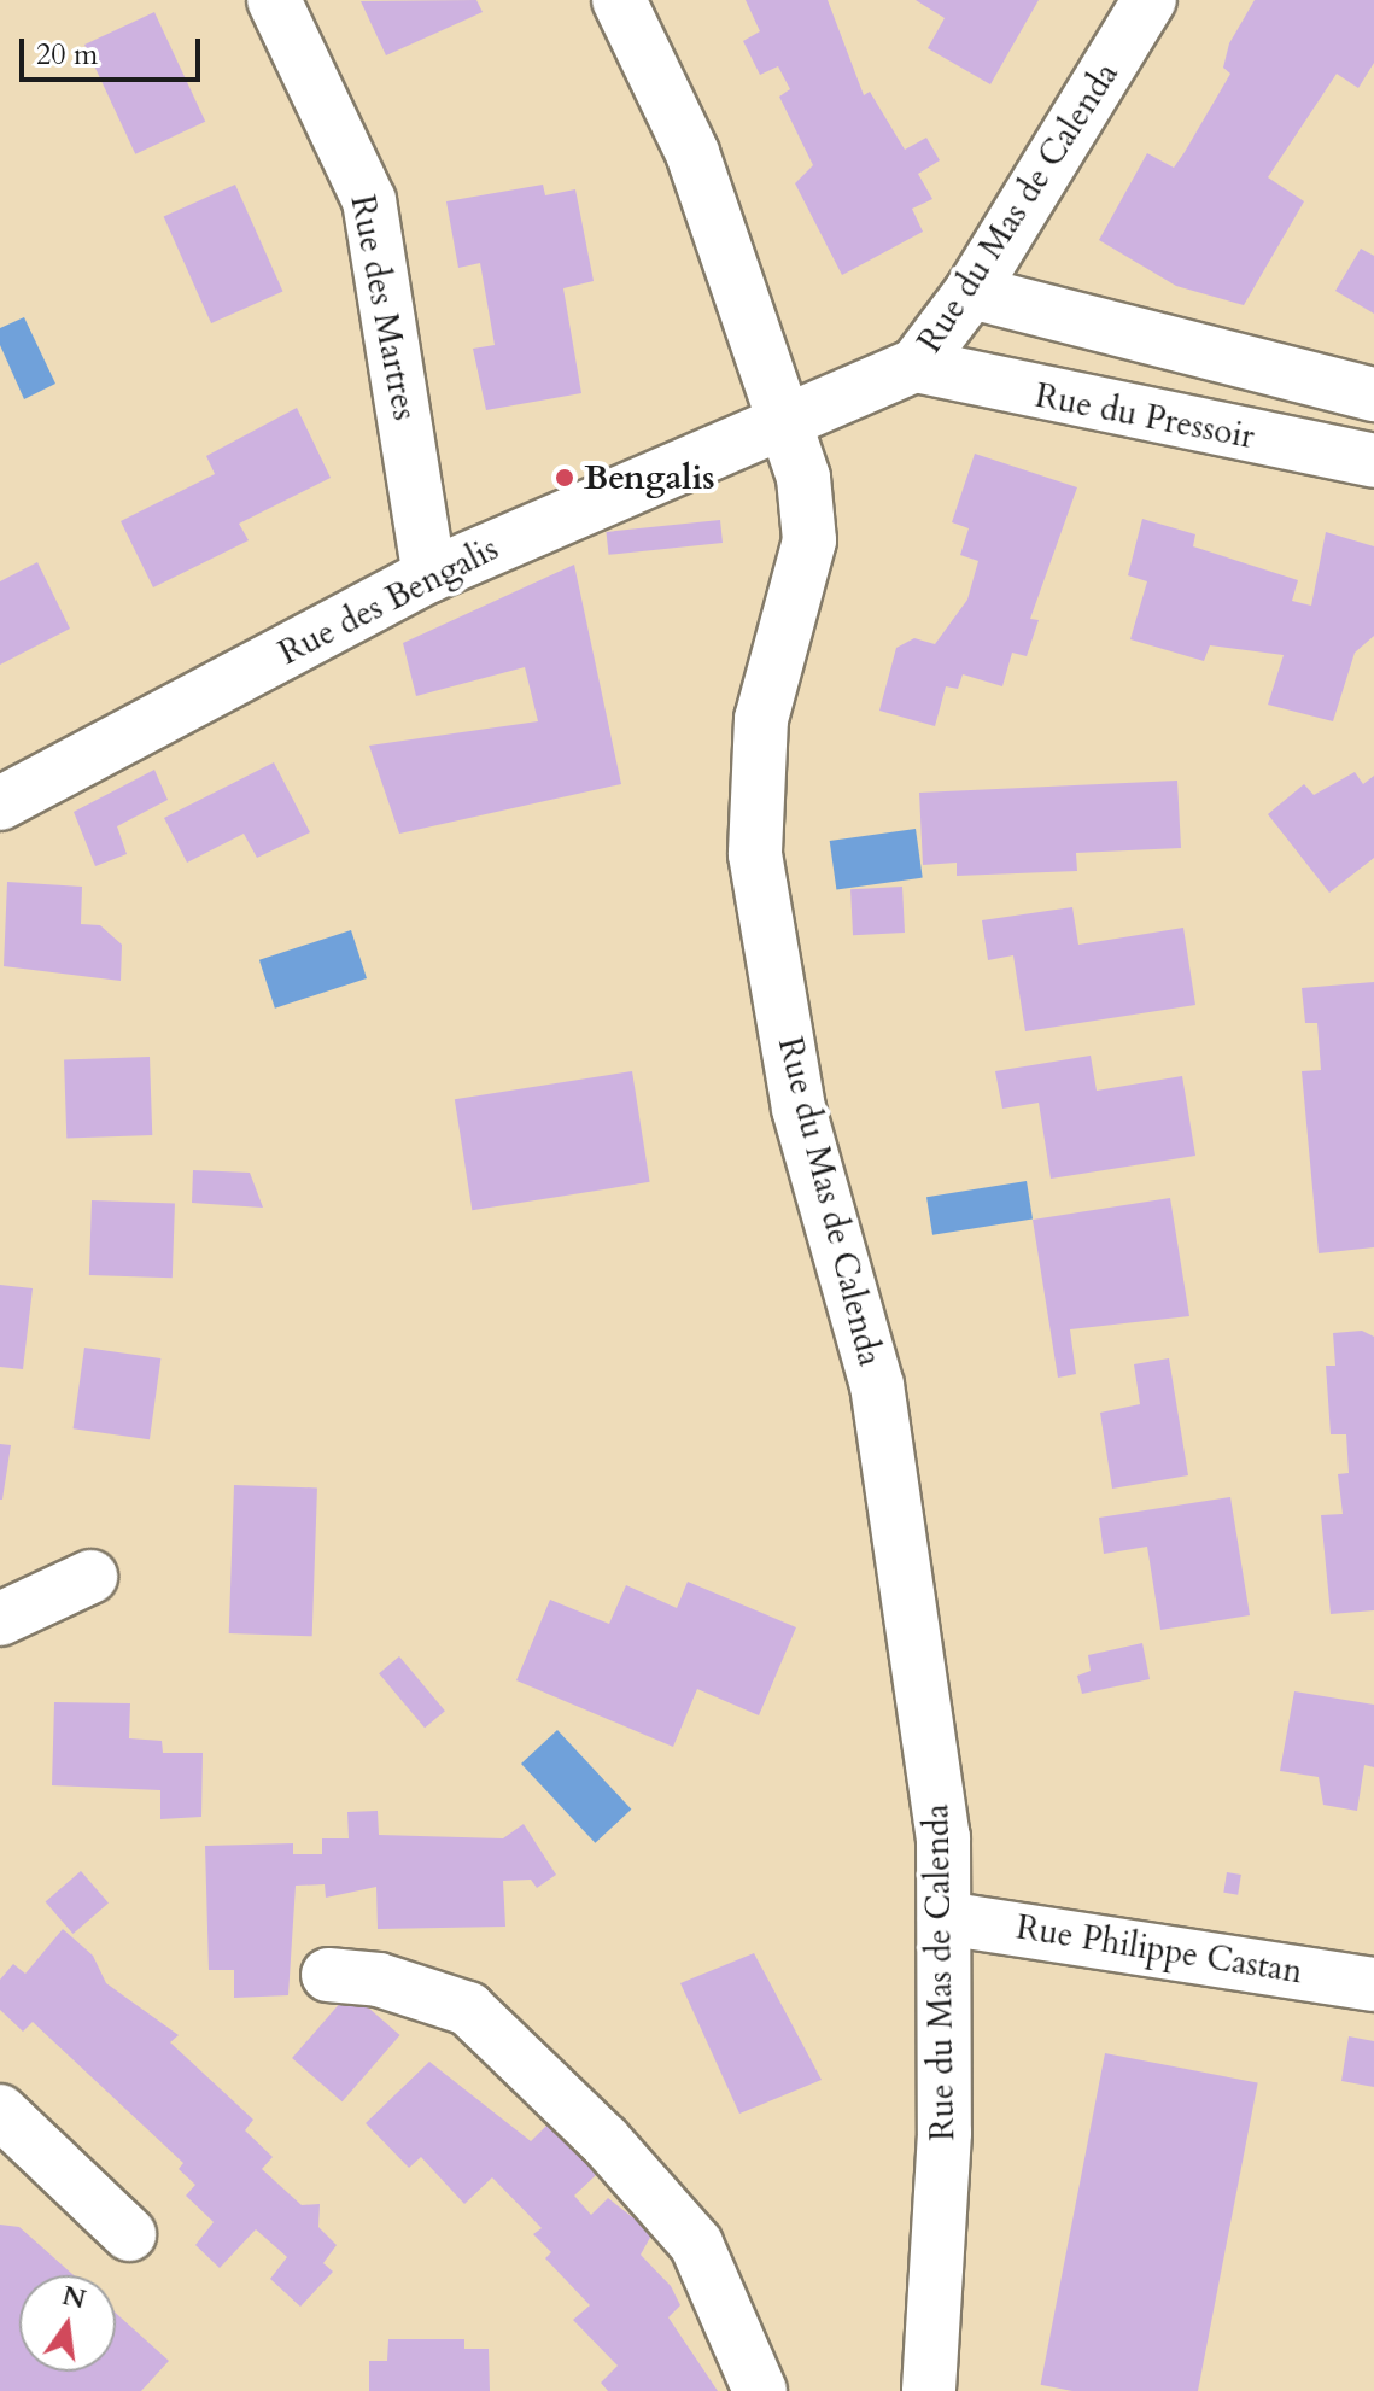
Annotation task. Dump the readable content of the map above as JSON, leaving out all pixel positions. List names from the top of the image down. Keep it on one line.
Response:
{"streets":{"street":["Rue du Mas de Calenda","Rue des Martres","Rue du Pressoir","Rue des Bengalis","Rue Philippe Castan"]},"crossings":[["Rue du Mas de Calenda","Rue du Pressoir"],["Rue du Mas de Calenda","Rue des Bengalis"],["Rue du Mas de Calenda","Rue Philippe Castan"],["Rue des Martres","Rue des Bengalis"]],"places":["Bengalis"],"scale_bar":"20 m","north":"top"}
